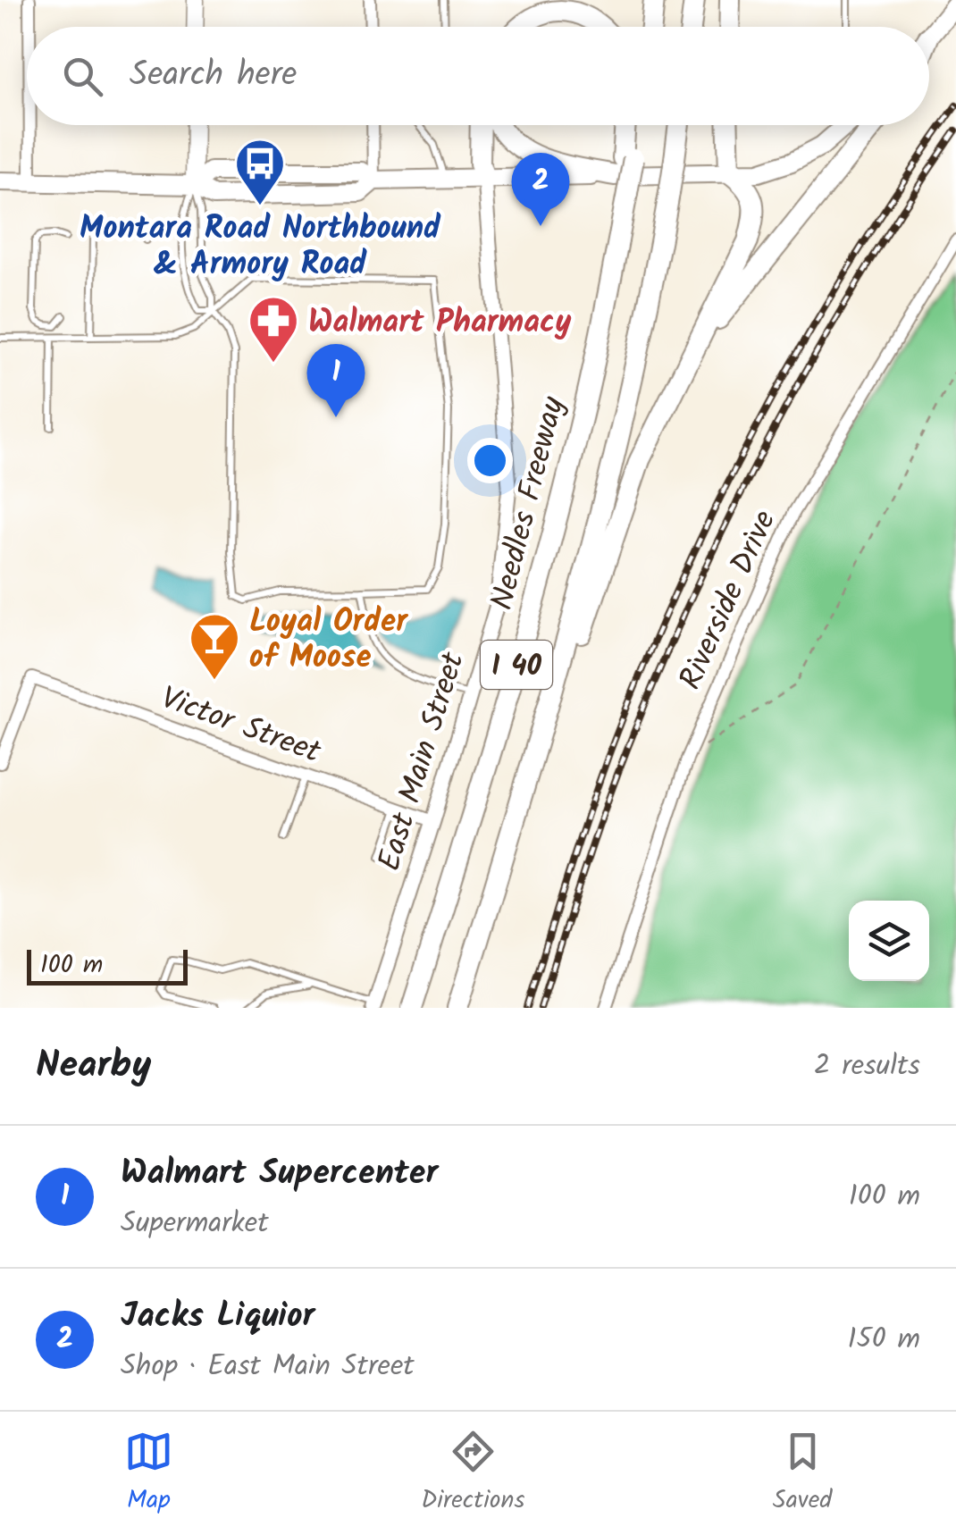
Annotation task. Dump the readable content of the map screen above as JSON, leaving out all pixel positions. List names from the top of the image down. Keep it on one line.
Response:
{"streets":{"highway":["Needles Freeway","I 40"],"street":["Riverside Drive","Victor Street","East Main Street"]},"crossings":[["Victor Street","East Main Street"]],"places":{"bus stop":["Montara Road Northbound & Armory Road"],"pharmacy":["Walmart Pharmacy"],"bar":["Loyal Order of Moose"]},"scale_bar":"100 m","page":{"search":"Search here","pins":["2","1"],"scale":"100 m","heading":["Nearby","2 results"],"list":[{"mark":"1","name":"Walmart Supercenter","note":"Supermarket","value":"100 m"},{"mark":"2","name":"Jacks Liquior","note":"Shop · East Main Street","value":"150 m"}],"nav":["Map","Directions","Saved"]}}
